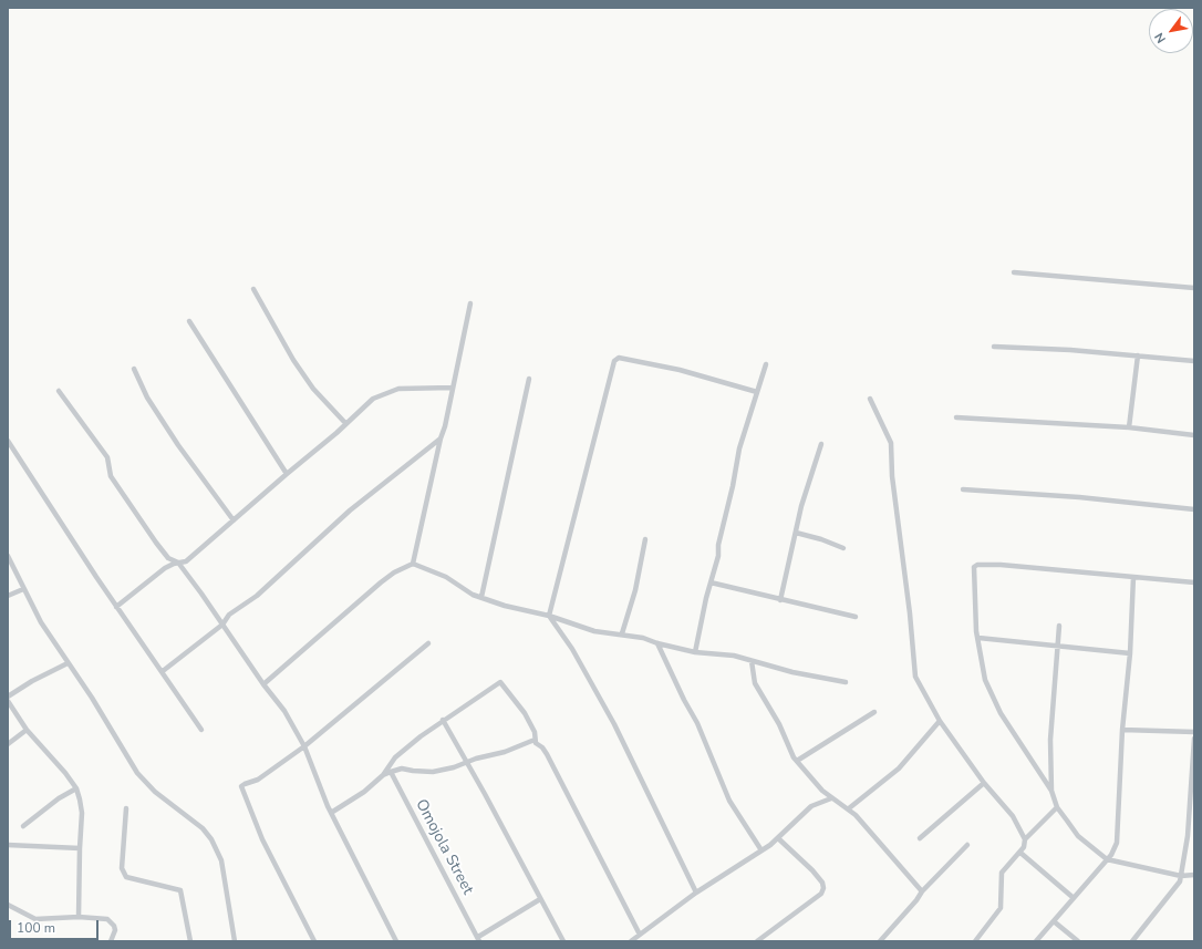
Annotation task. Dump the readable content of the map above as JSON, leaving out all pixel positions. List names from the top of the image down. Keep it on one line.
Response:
{"streets":{"street":["Omojola Street"]},"scale_bar":"100 m","north":"bottom left"}
